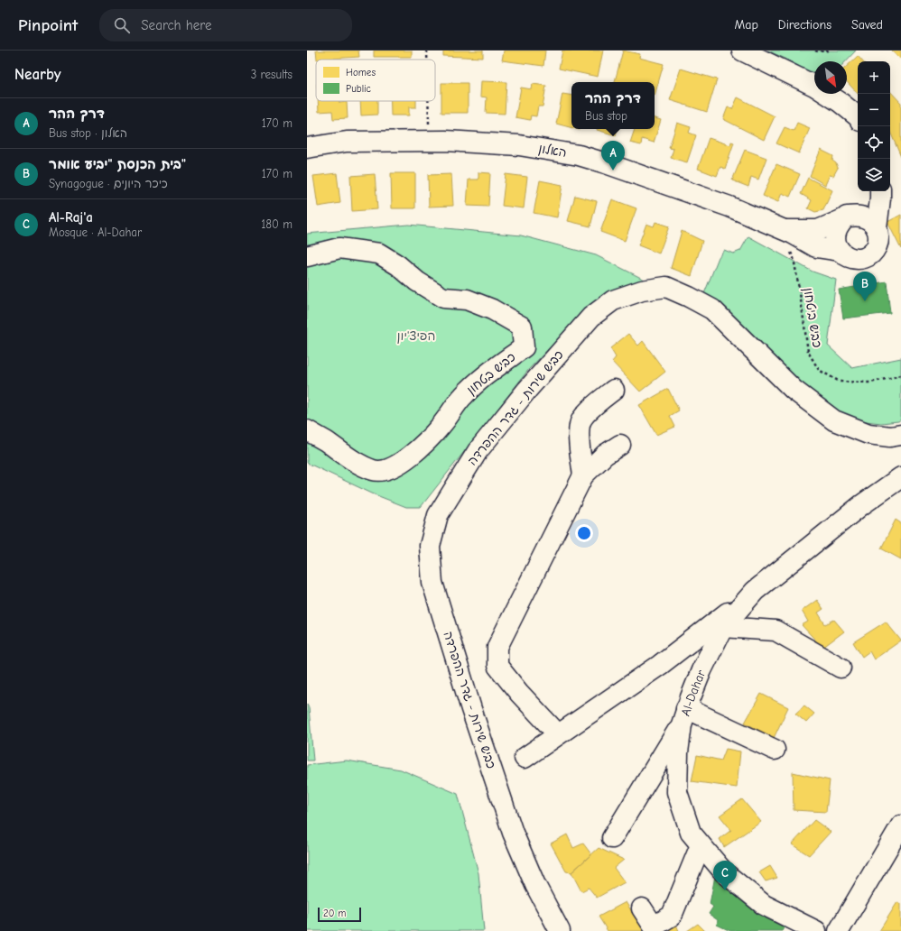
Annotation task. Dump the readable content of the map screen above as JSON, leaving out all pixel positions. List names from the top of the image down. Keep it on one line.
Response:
{"streets":{"street":["האלון","כביש בטחון","כביש שירות - גדר ההפרדה","Al-Dahar"],"path":["כביש ביטחון"]},"parks":["הפיצ'יון"],"legend":["Homes","Public"],"scale_bar":"20 m","north":"bottom right","page":{"header":"Pinpoint","search":"Search here","nav":["Map","Directions","Saved"],"heading":["Nearby","3 results"],"map_buttons":["+","−"],"popup":["דרך ההר","Bus stop"],"list":[{"mark":"A","name":"דרך ההר","note":"Bus stop · האלון","value":"170 m"},{"mark":"B","name":"בית הכנסת \"יביע אומר\"","note":"Synagogue · כיכר היונים","value":"170 m"},{"mark":"C","name":"Al-Raj'a","note":"Mosque · Al-Dahar","value":"180 m"}],"pins":["A","B","C"],"scale":"20 m"}}
